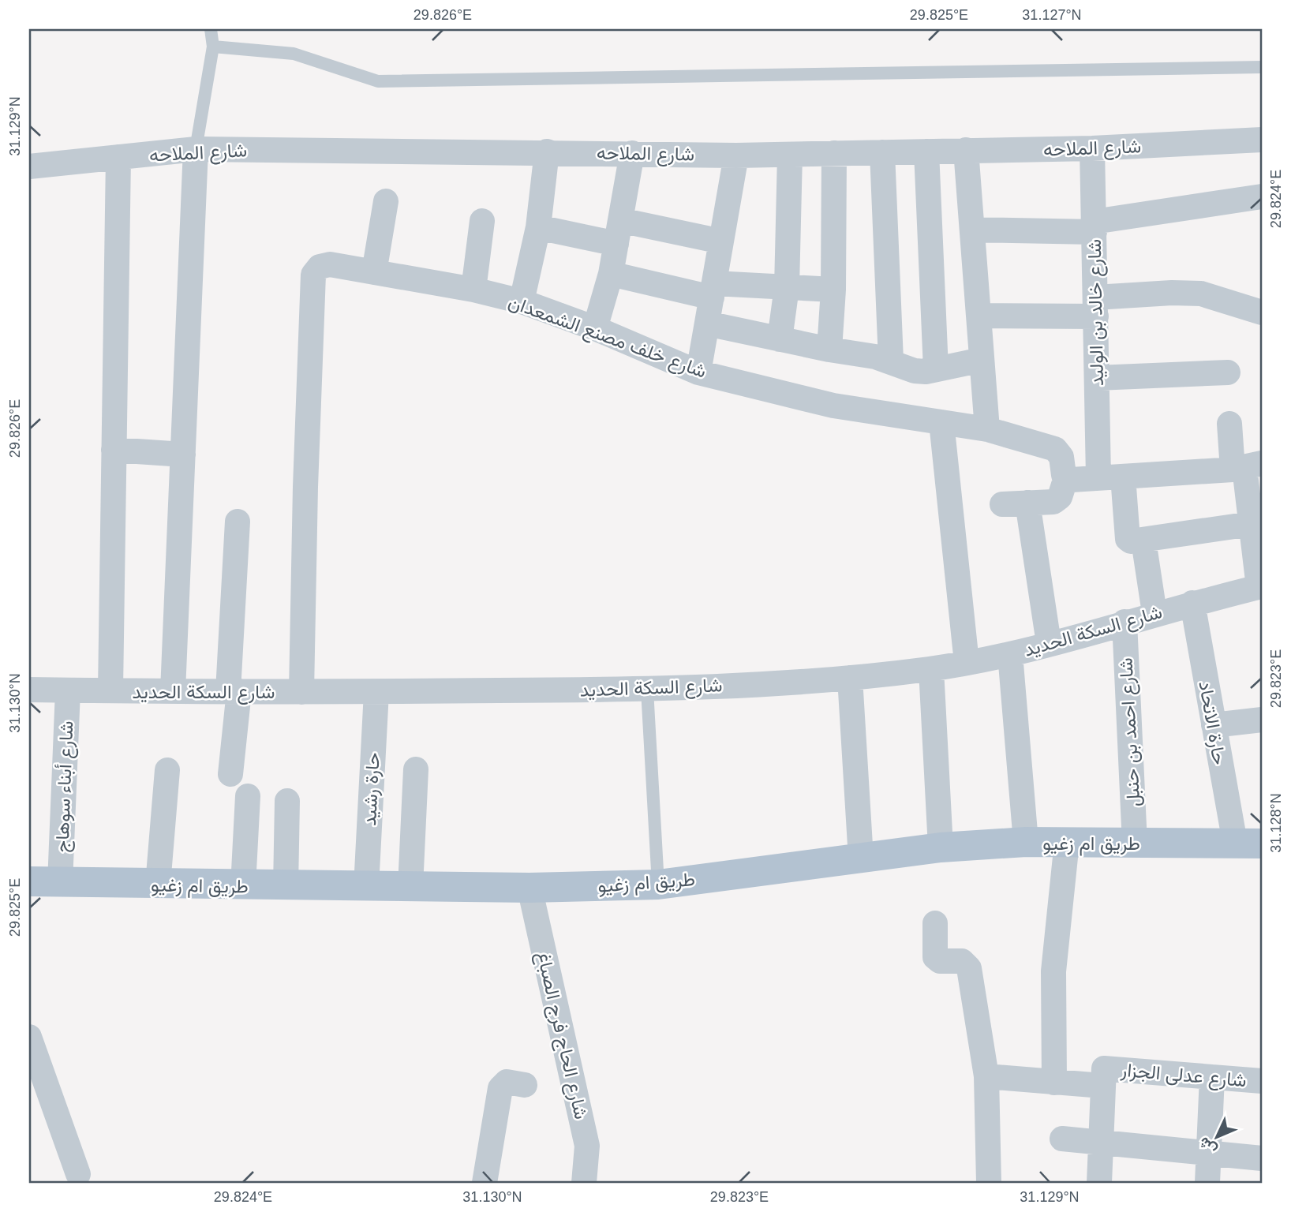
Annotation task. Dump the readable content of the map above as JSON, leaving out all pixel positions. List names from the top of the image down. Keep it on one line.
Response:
{"streets":{"main road":["طريق ام زغيو"],"street":["شارع الملاحه","شارع خالد بن الوليد","شارع خلف مصنع الشمعدان","شارع السكة الحديد","حارة الاتحاد","شارع احمد بن حنبل","شارع أبناء سوهاج","حارة رشيد","شارع الحاج فرج الصباغ","شارع عدلى الجزار"]},"crossings":[["شارع الملاحه","شارع خالد بن الوليد"],["شارع خلف مصنع الشمعدان","شارع السكة الحديد"],["شارع السكة الحديد","حارة الاتحاد"],["شارع السكة الحديد","شارع احمد بن حنبل"],["شارع السكة الحديد","شارع أبناء سوهاج"],["شارع السكة الحديد","حارة رشيد"],["حارة الاتحاد","طريق ام زغيو"],["شارع احمد بن حنبل","طريق ام زغيو"],["شارع أبناء سوهاج","طريق ام زغيو"],["حارة رشيد","طريق ام زغيو"],["طريق ام زغيو","شارع الحاج فرج الصباغ"]],"north":"bottom left","coordinates":["29.826°E","29.825°E","31.127°N","31.129°N","29.824°E","29.823°E","31.130°N","31.128°N"]}
